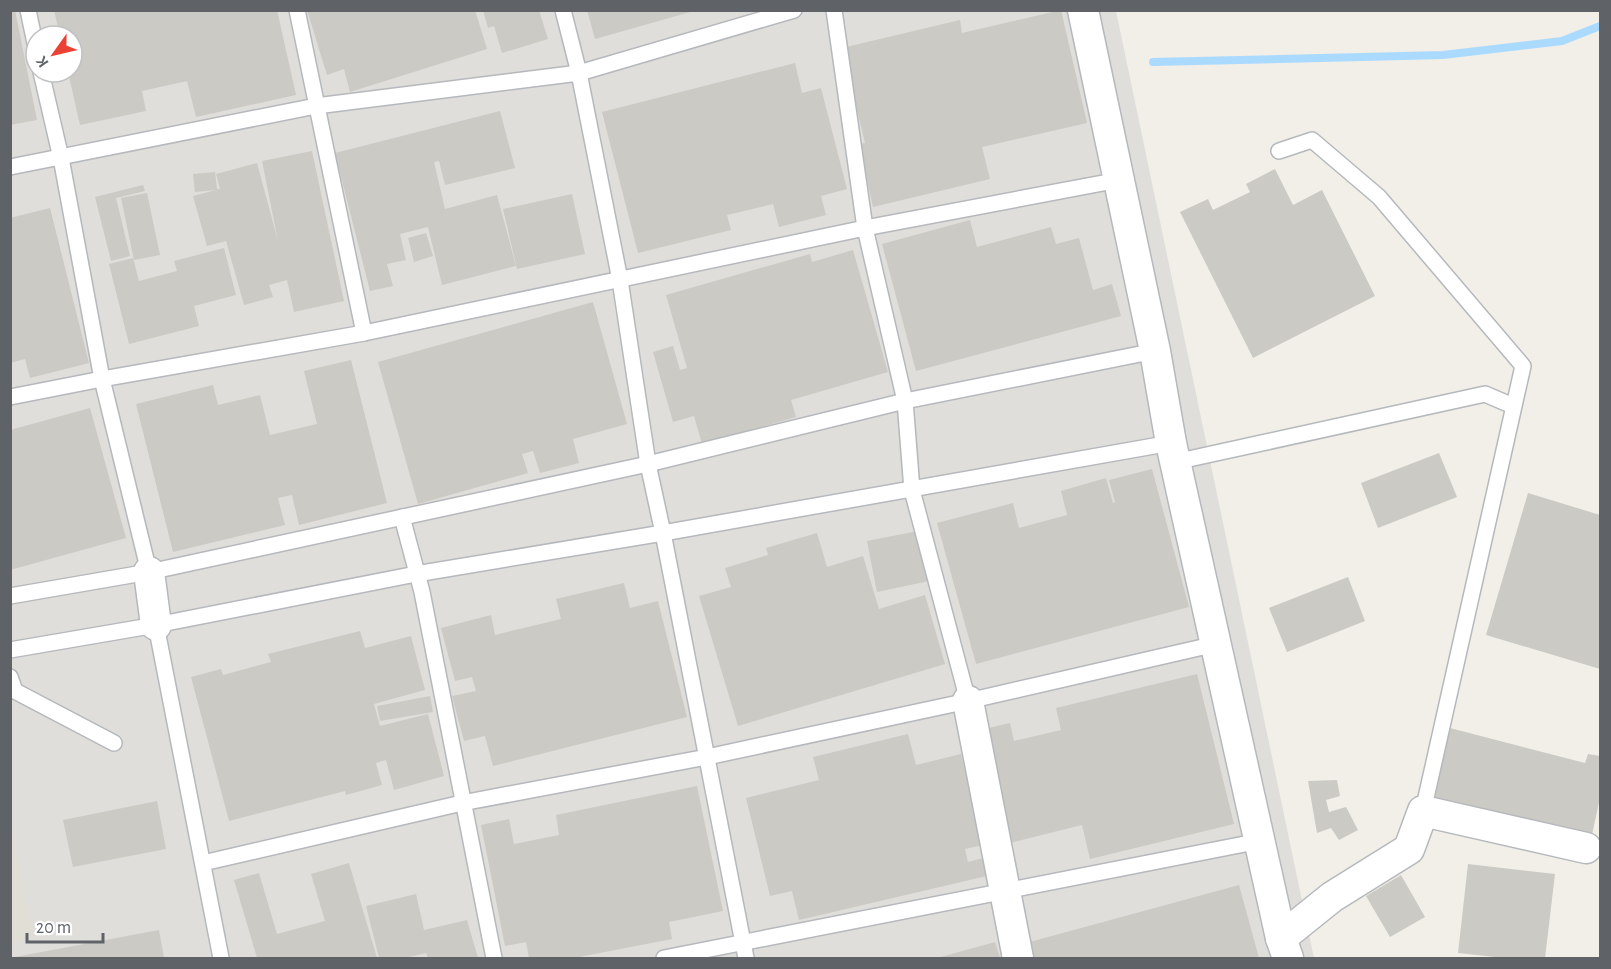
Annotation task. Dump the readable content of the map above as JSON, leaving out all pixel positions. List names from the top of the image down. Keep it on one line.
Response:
{"scale_bar":"20 m","north":"bottom left"}
